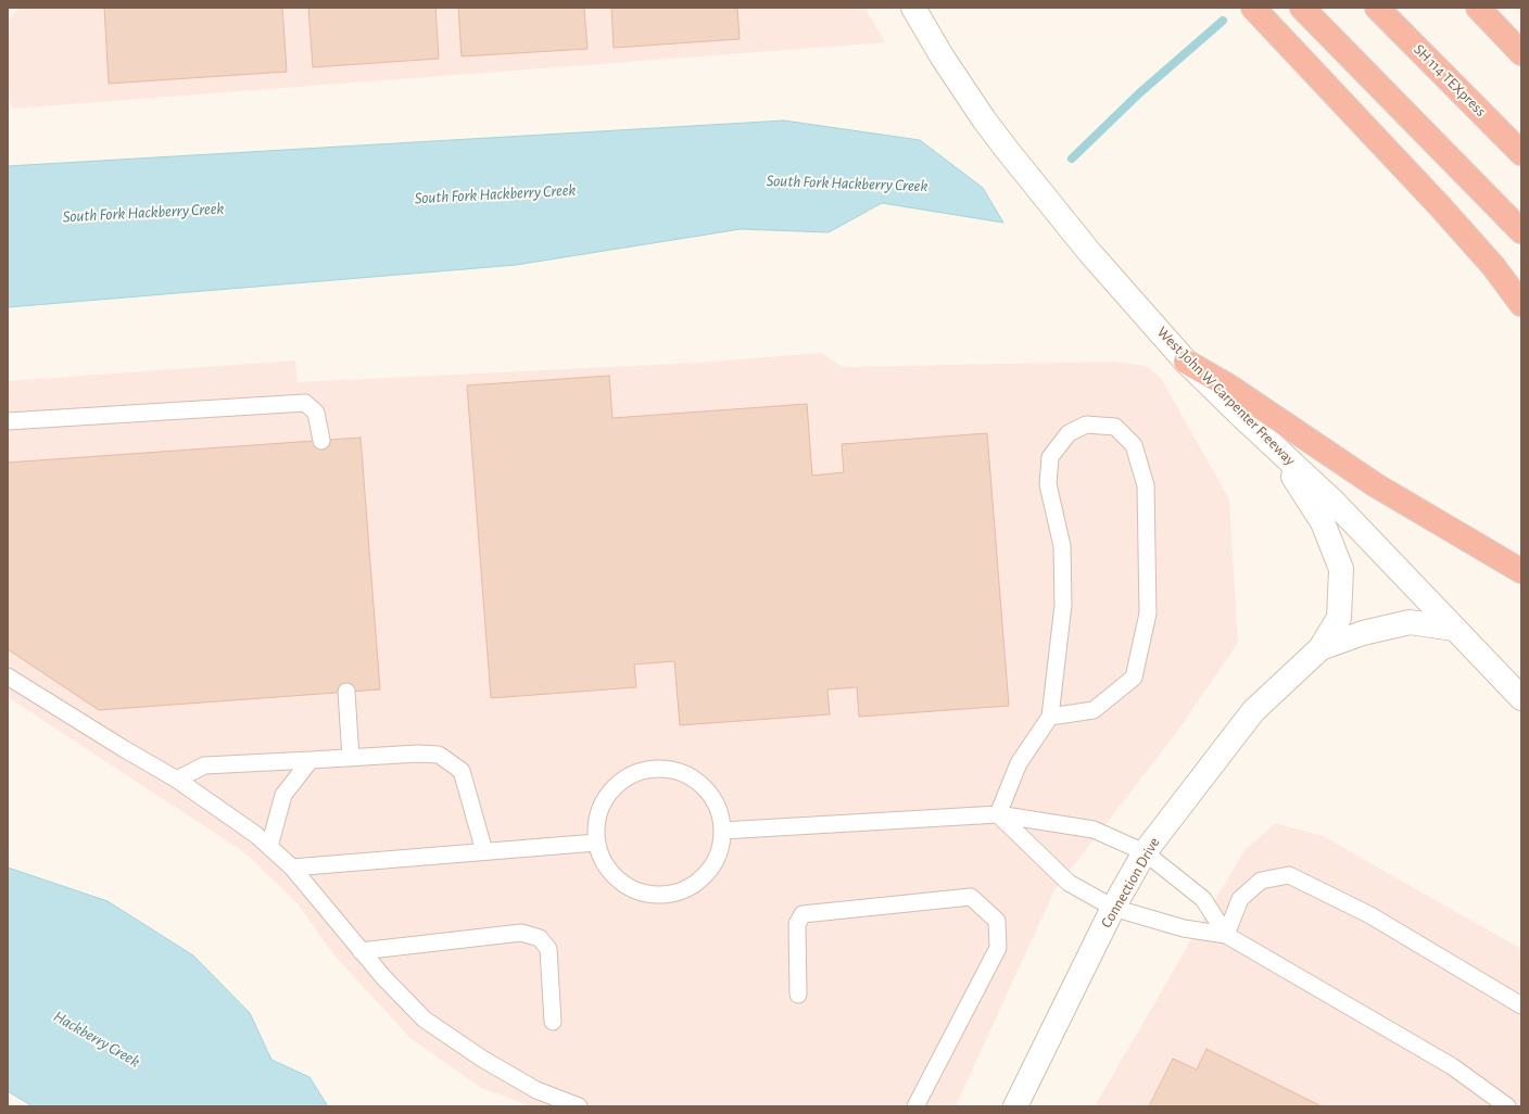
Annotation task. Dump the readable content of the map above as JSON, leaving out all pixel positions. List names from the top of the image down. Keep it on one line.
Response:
{"streets":{"highway":["SH 114 TEXpress"],"main road":["West John W Carpenter Freeway","Connection Drive"]},"water":["South Fork Hackberry Creek","Hackberry Creek"]}
